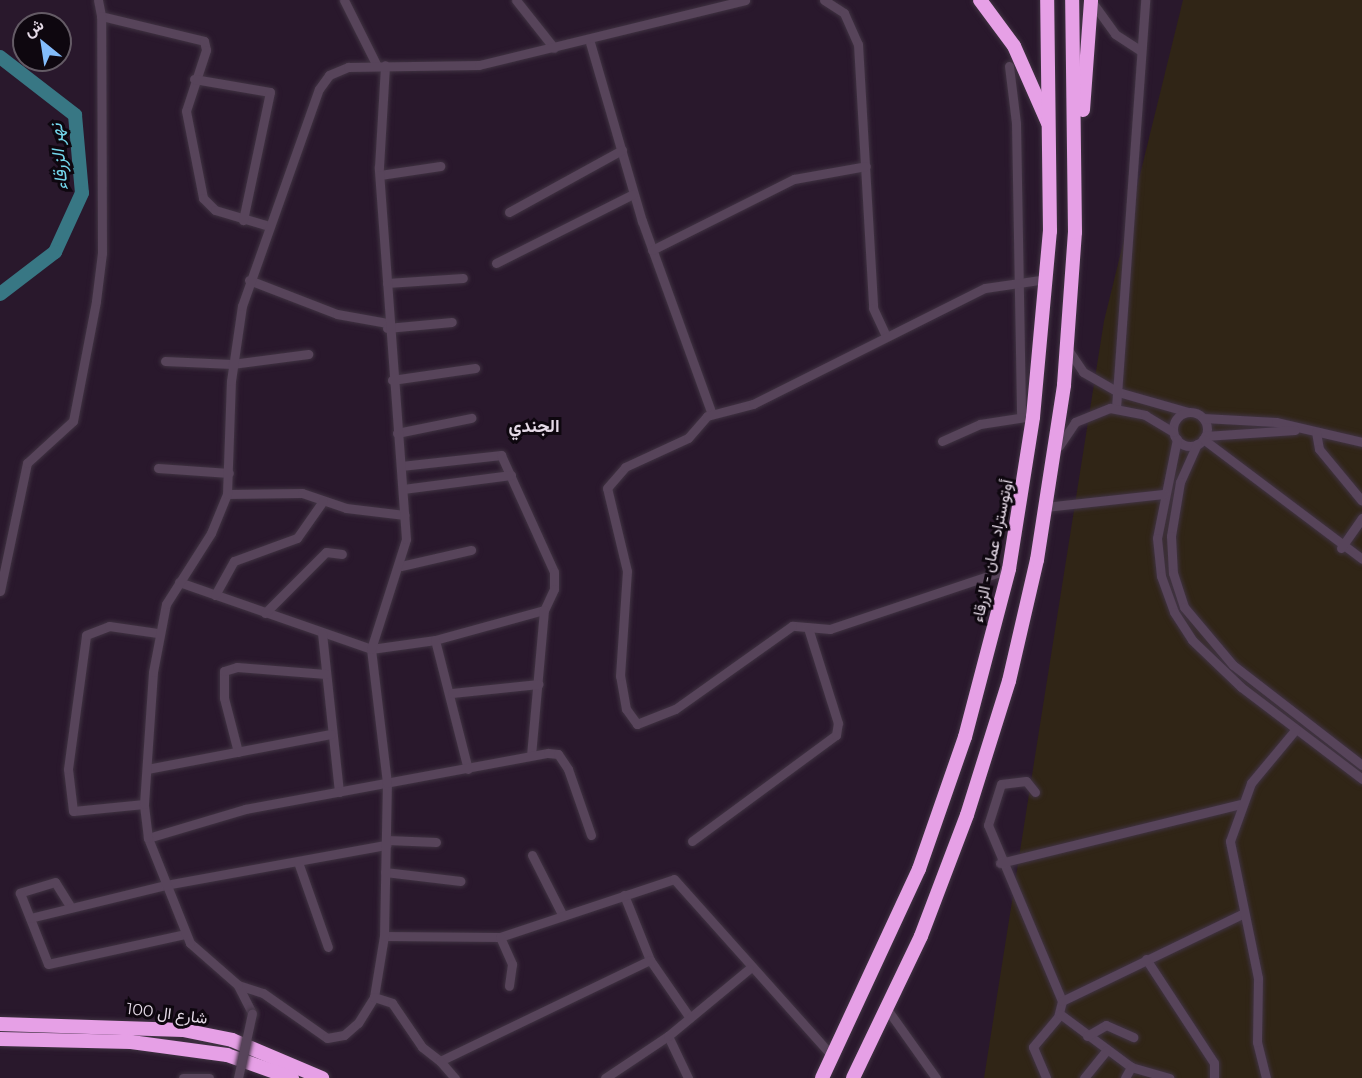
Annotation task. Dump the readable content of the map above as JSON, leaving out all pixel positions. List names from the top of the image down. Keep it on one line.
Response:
{"streets":{"highway":["أوتوستراد عمان - الزرقاء","شارع ال 100"]},"districts":["الجندي"],"water":["نهر الزرقاء"],"north":"top left"}
